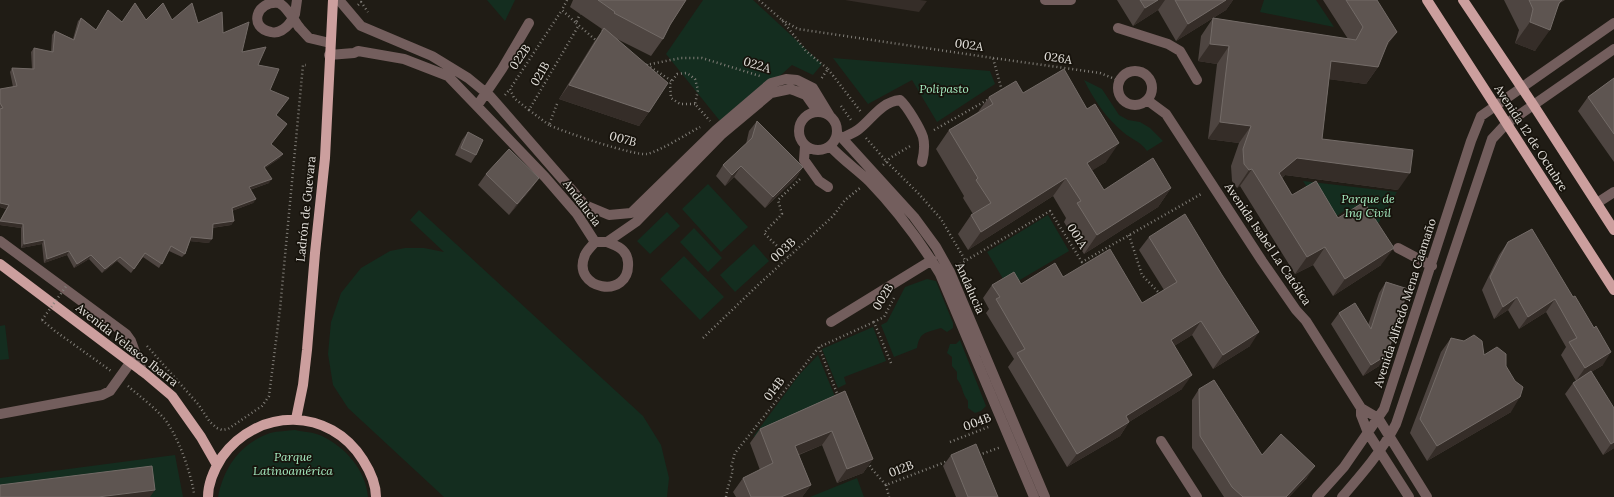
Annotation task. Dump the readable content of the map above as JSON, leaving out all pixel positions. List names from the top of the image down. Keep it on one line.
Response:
{"streets":{"main road":["Avenida 12 de Octubre","Ladrón de Guevara","Avenida Velasco Ibarra"],"street":["Andalucia","Avenida Isabel La Católica","Avenida Alfredo Mena Caamaño"],"path":["002A","022B","026A","022A","021B","007B","001A","003B","002B","014B","004B","012B"]},"crossings":[["002A","026A"],["022B","021B"],["026A","Avenida Isabel La Católica"],["Avenida 12 de Octubre","Avenida Alfredo Mena Caamaño"],["Andalucia","Ladrón de Guevara"],["Andalucia","001A"],["Andalucia","003B"],["Andalucia","004B"],["001A","Avenida Isabel La Católica"],["Avenida Isabel La Católica","Avenida Alfredo Mena Caamaño"],["002B","014B"]],"parks":["Polipasto","Parque de Ing Civil","Parque Latinoamérica"]}
